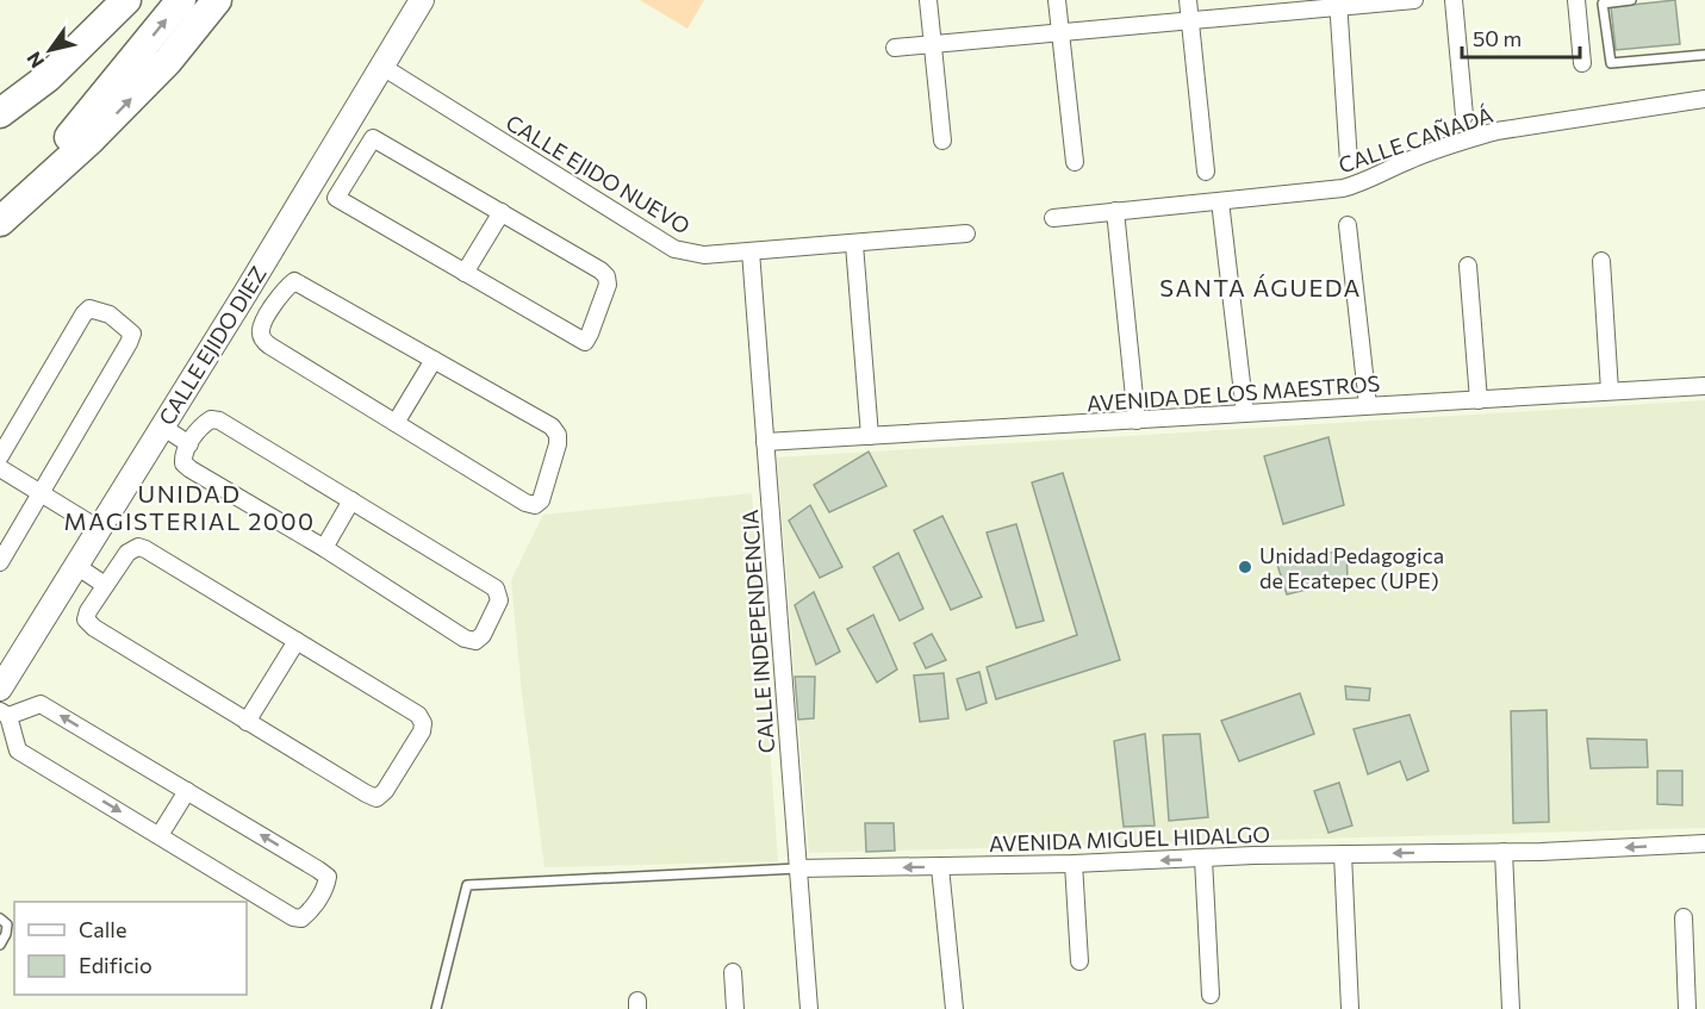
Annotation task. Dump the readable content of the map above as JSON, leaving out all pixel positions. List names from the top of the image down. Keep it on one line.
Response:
{"streets":{"main road":["CALLE EJIDO DIEZ"],"street":["CALLE CAÑADÁ","CALLE EJIDO NUEVO","AVENIDA DE LOS MAESTROS","CALLE INDEPENDENCIA","AVENIDA MIGUEL HIDALGO"]},"crossings":[["CALLE EJIDO NUEVO","CALLE EJIDO DIEZ"],["CALLE EJIDO NUEVO","CALLE INDEPENDENCIA"],["AVENIDA DE LOS MAESTROS","CALLE INDEPENDENCIA"],["CALLE INDEPENDENCIA","AVENIDA MIGUEL HIDALGO"]],"one_way":["AVENIDA MIGUEL HIDALGO"],"districts":["SANTA ÁGUEDA","UNIDAD MAGISTERIAL 2000"],"places":["Unidad Pedagogica de Ecatepec (UPE)"],"legend":["Calle","Edificio"],"scale_bar":"50 m","north":"bottom left"}
